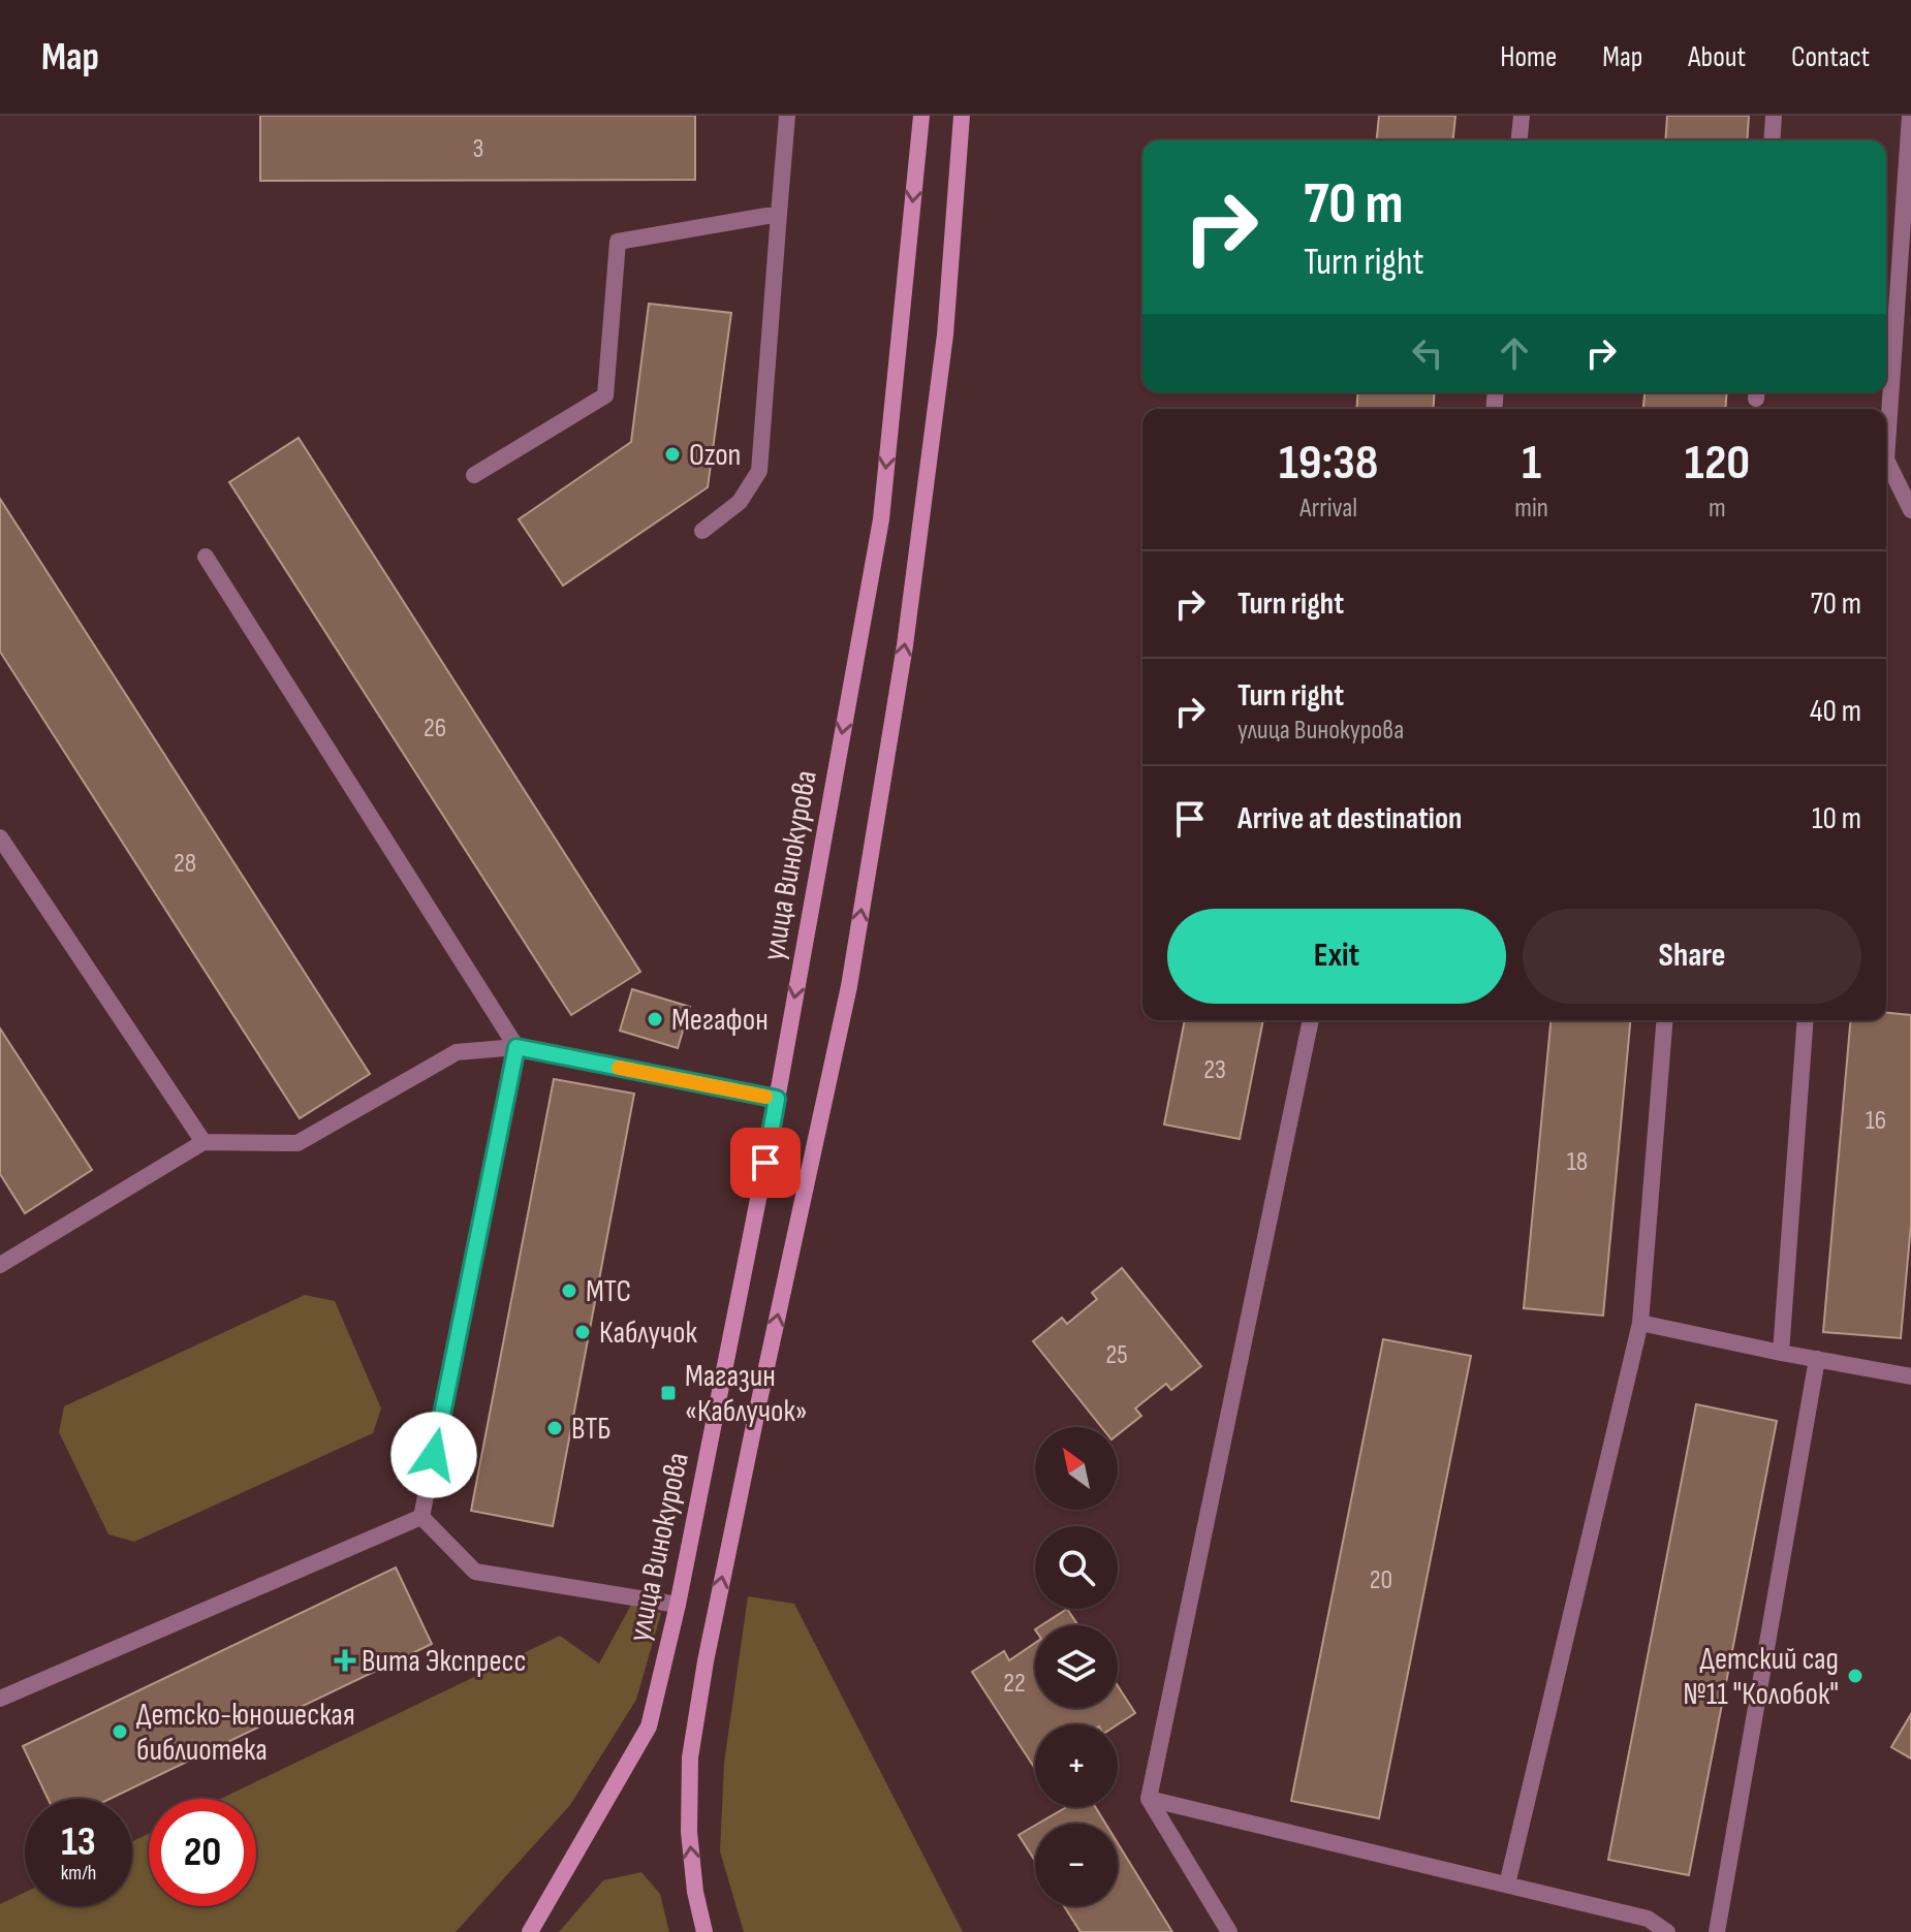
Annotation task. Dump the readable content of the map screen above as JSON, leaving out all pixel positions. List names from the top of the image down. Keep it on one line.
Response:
{"streets":{"main road":["улица Винокурова"]},"places":{"other":["Ozon","Мегафон","МТС","Каблучок","ВТБ","Детский сад №11 \"Колобок\"","Детско-юношеская библиотека"],"transit":["Магазин «Каблучок»"],"health":["Вита Экспресс"]},"house_numbers":["3","26","28","23","16","18","25","20","22"],"north":"top left","page":{"header":"Map","nav":["Home","Map","About","Contact"],"turn":["70 m","Turn right"],"eta":["19:38","Arrival","1","min","120","m"],"list":[{"name":"Turn right","value":"70 m"},{"name":"Turn right","note":"улица Винокурова","value":"40 m"},{"name":"Arrive at destination","value":"10 m"}],"buttons":["Exit","Share"],"map_buttons":["+","−"],"speed":"13 km/h","limit":"20"}}
